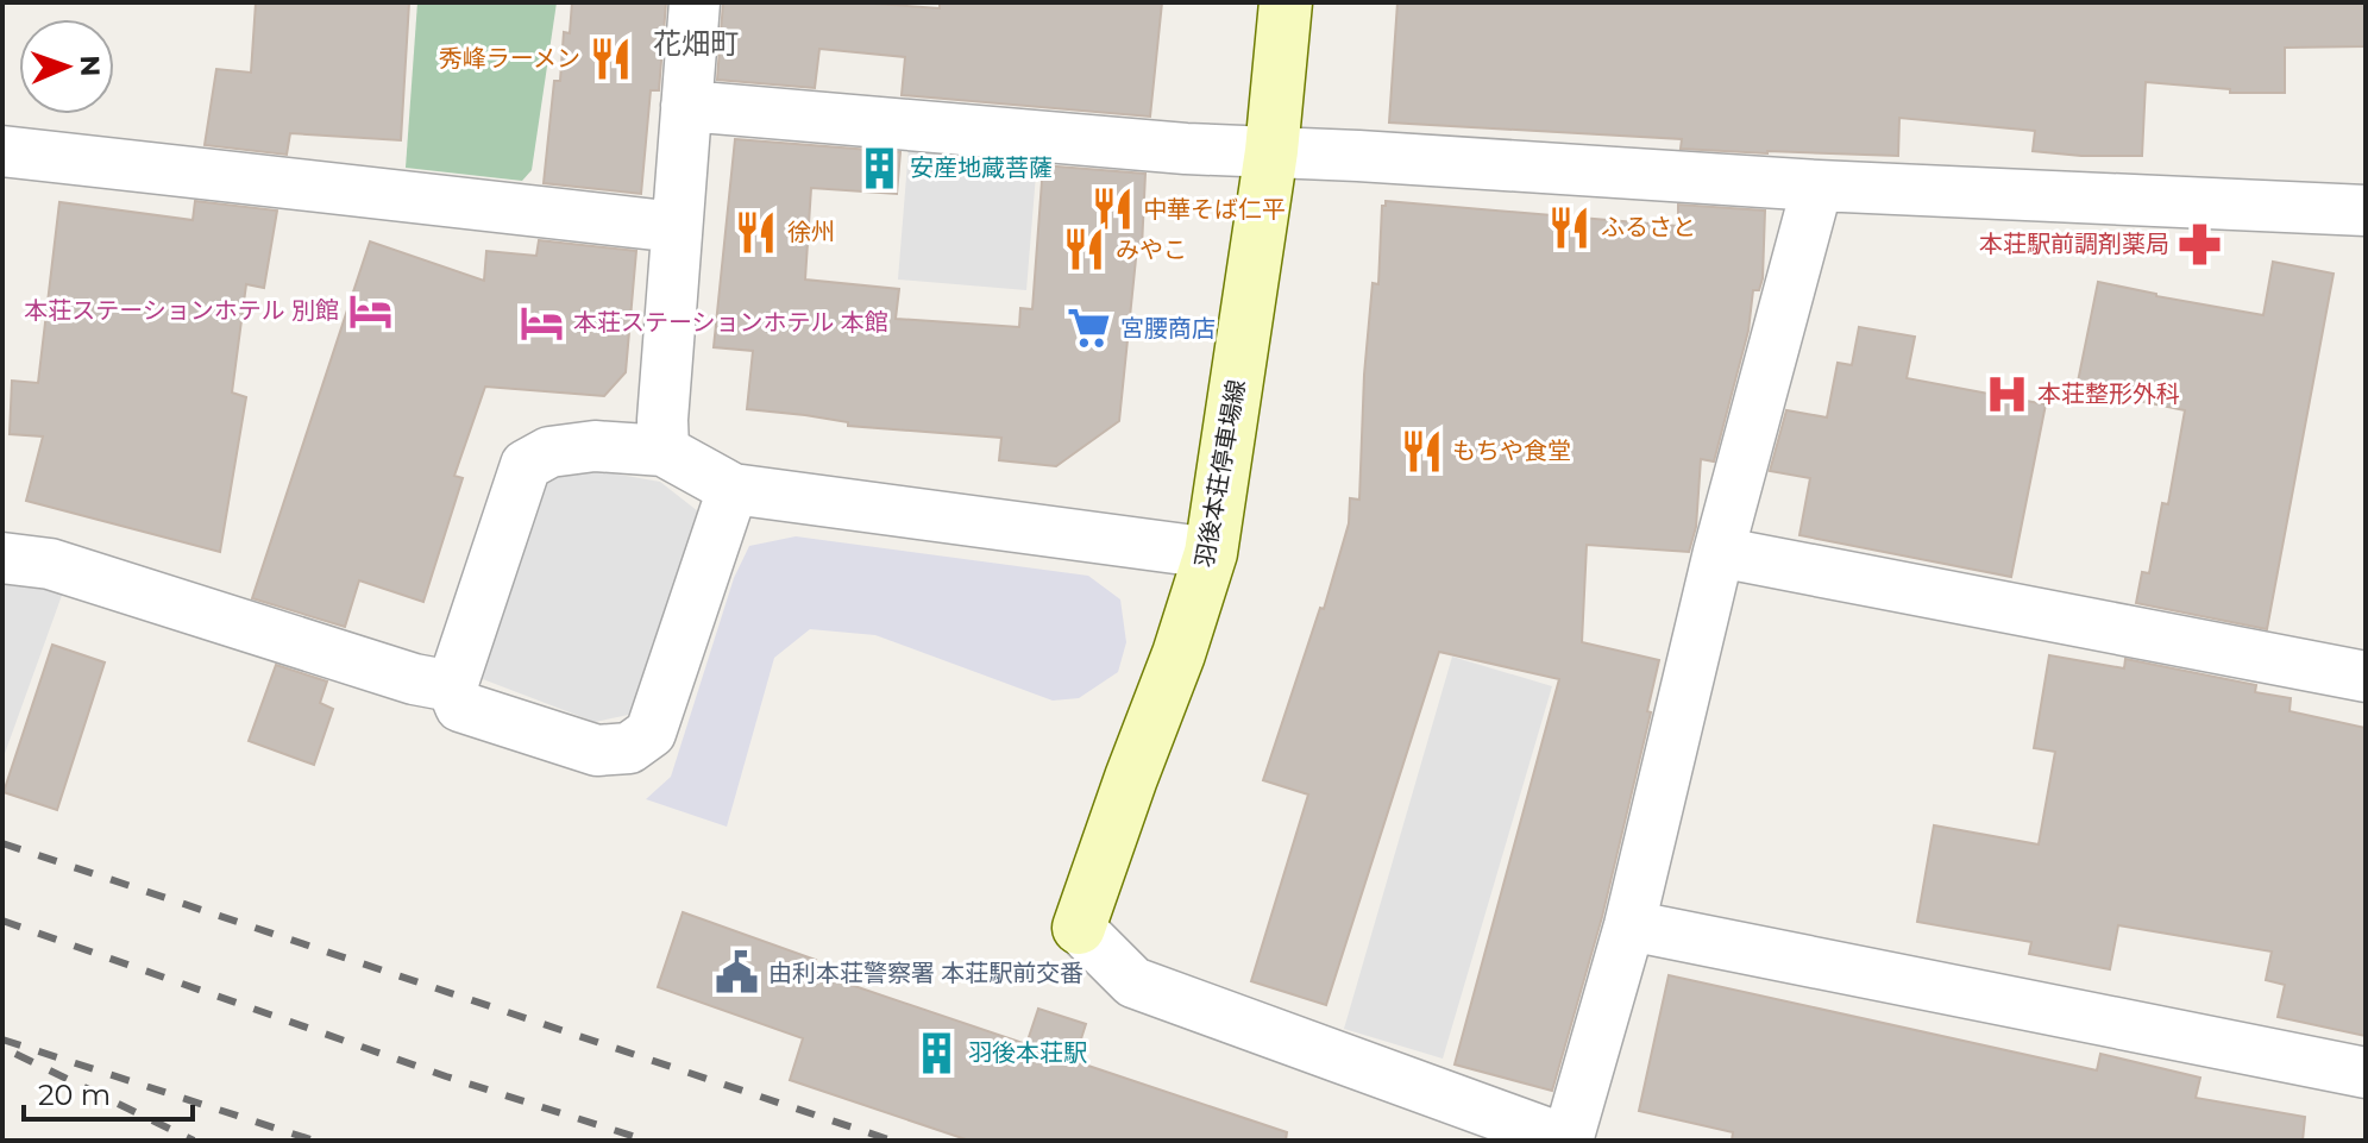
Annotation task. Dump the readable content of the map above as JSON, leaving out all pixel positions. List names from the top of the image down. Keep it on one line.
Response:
{"streets":{"main road":["羽後本荘停車場線"]},"districts":["花畑町"],"places":{"restaurant":["秀峰ラーメン","中華そば仁平","ふるさと","徐州","みやこ","もちや食堂"],"building":["安産地蔵菩薩","羽後本荘駅"],"pharmacy":["本荘駅前調剤薬局"],"hotel":["本荘ステーションホテル 別館","本荘ステーションホテル 本館"],"supermarket":["宮腰商店"],"hospital":["本荘整形外科"],"public building":["由利本荘警察署 本荘駅前交番"]},"scale_bar":"20 m","north":"right"}
